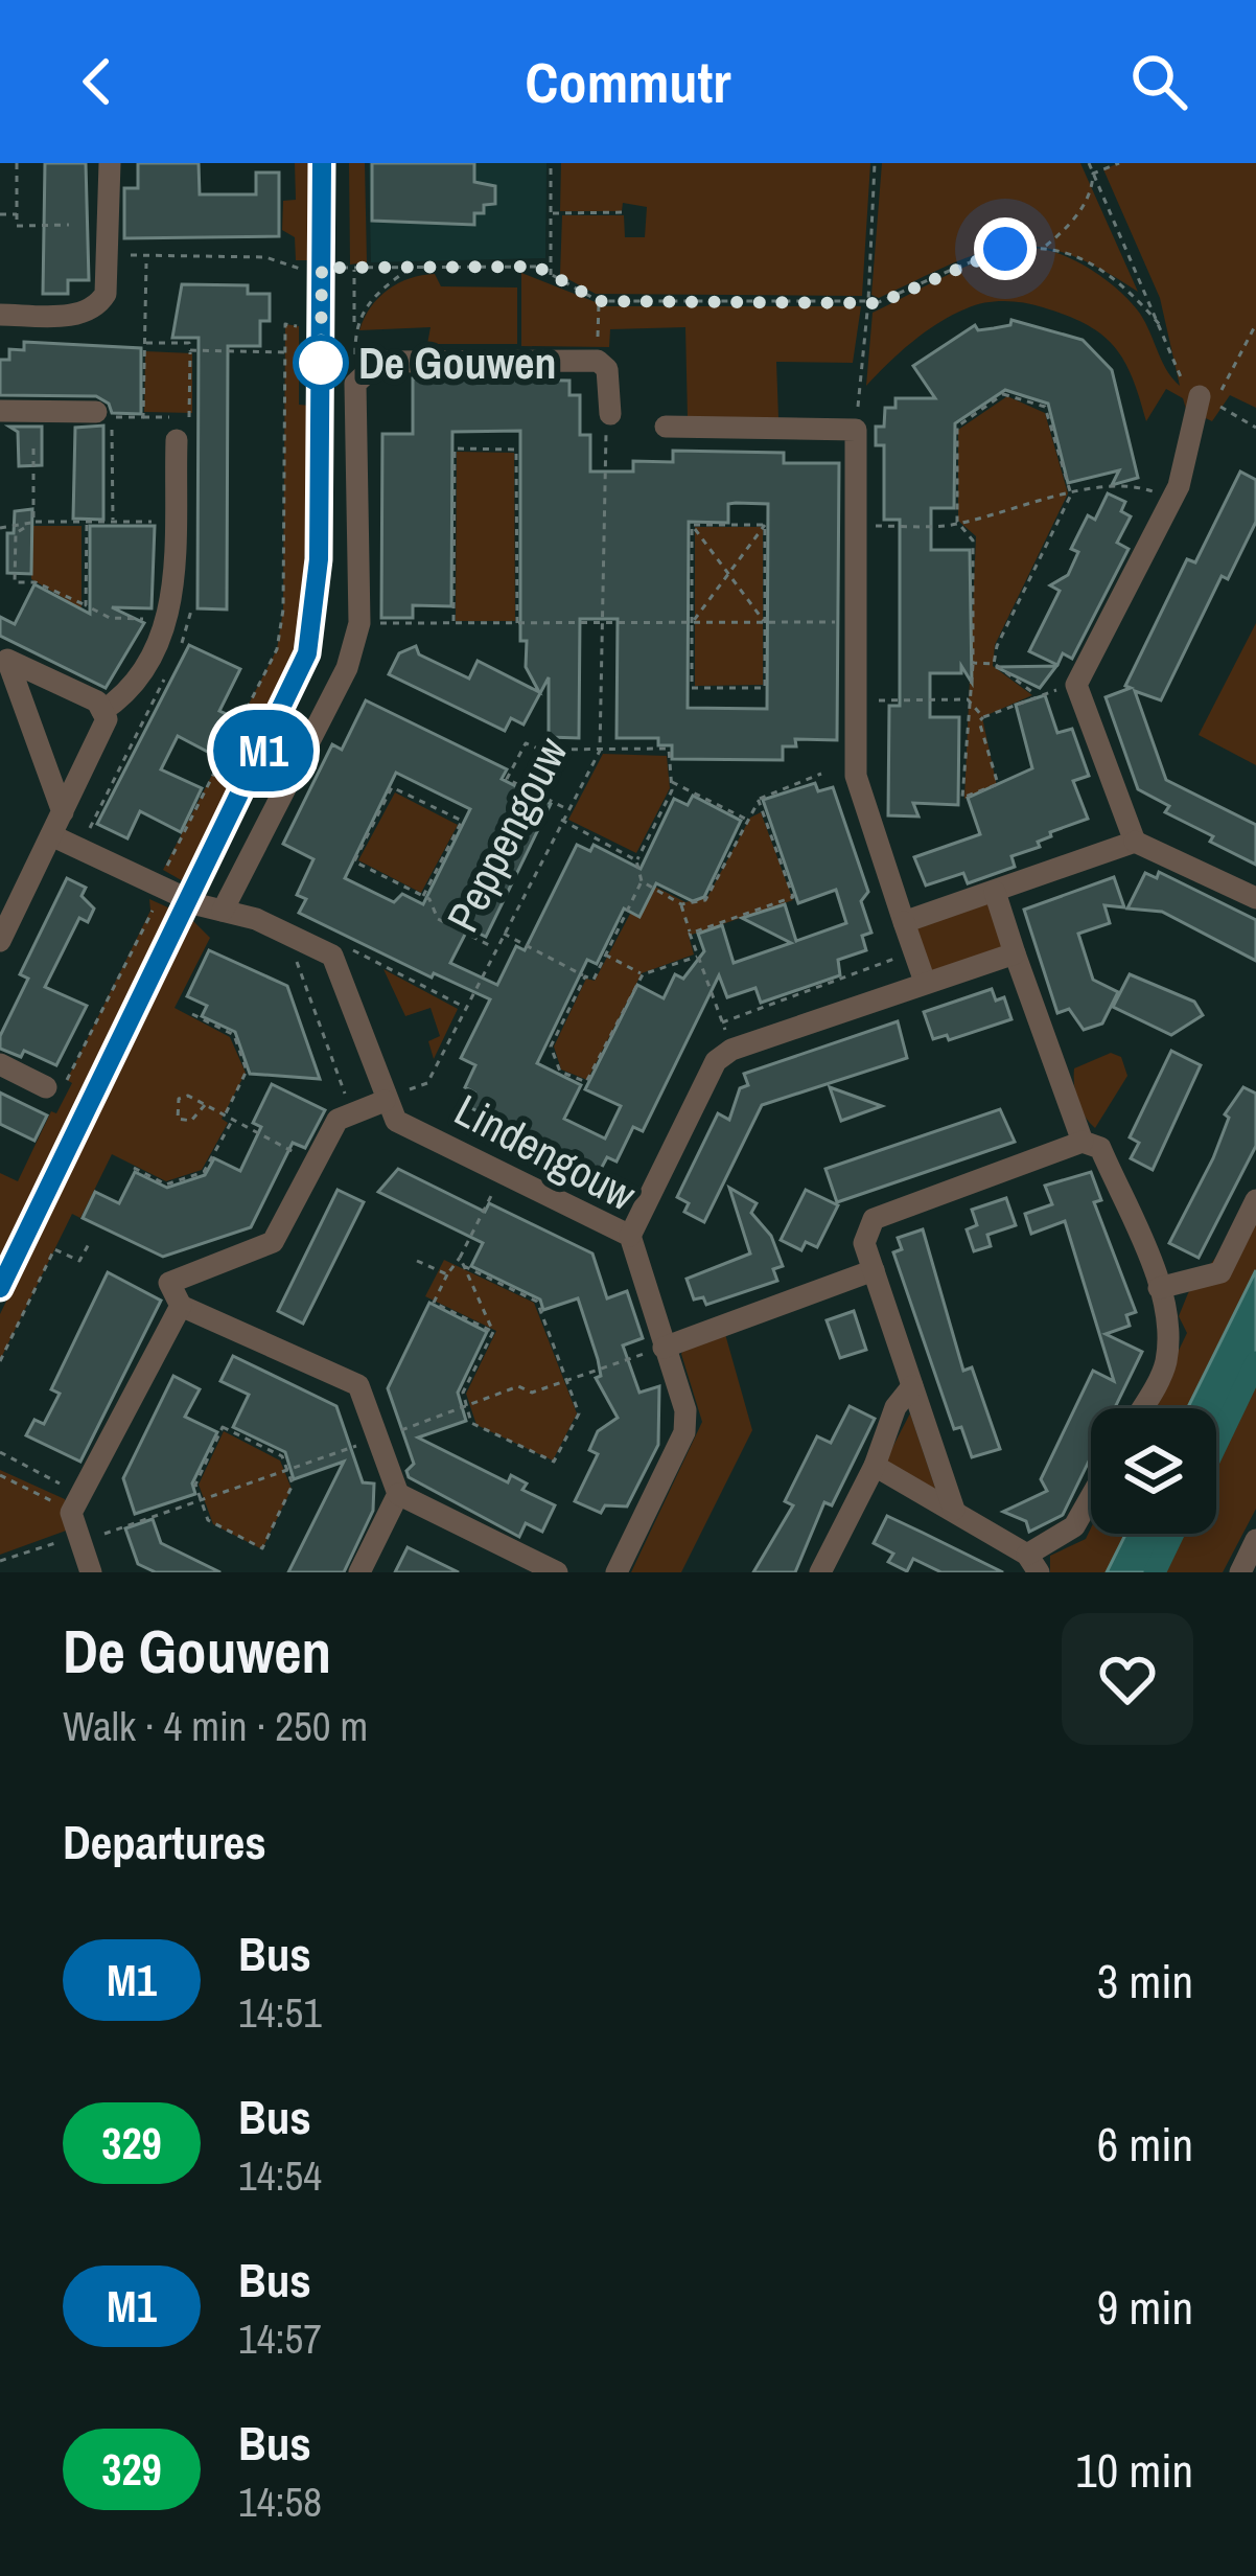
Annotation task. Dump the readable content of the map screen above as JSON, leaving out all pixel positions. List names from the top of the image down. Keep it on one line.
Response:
{"streets":{"street":["Lindengouw"],"path":["Peppengouw"]},"crossings":[["Peppengouw","Lindengouw"]],"places":["De Gouwen"],"lines":["bus line M1"],"page":{"header":"Commutr","on_map":"M1","heading":[["De Gouwen","Walk · 4 min · 250 m"],"Departures"],"list":[{"mark":"M1","name":"Bus","note":"14:51","value":"3 min"},{"mark":"329","name":"Bus","note":"14:54","value":"6 min"},{"mark":"M1","name":"Bus","note":"14:57","value":"9 min"},{"mark":"329","name":"Bus","note":"14:58","value":"10 min"}]}}
